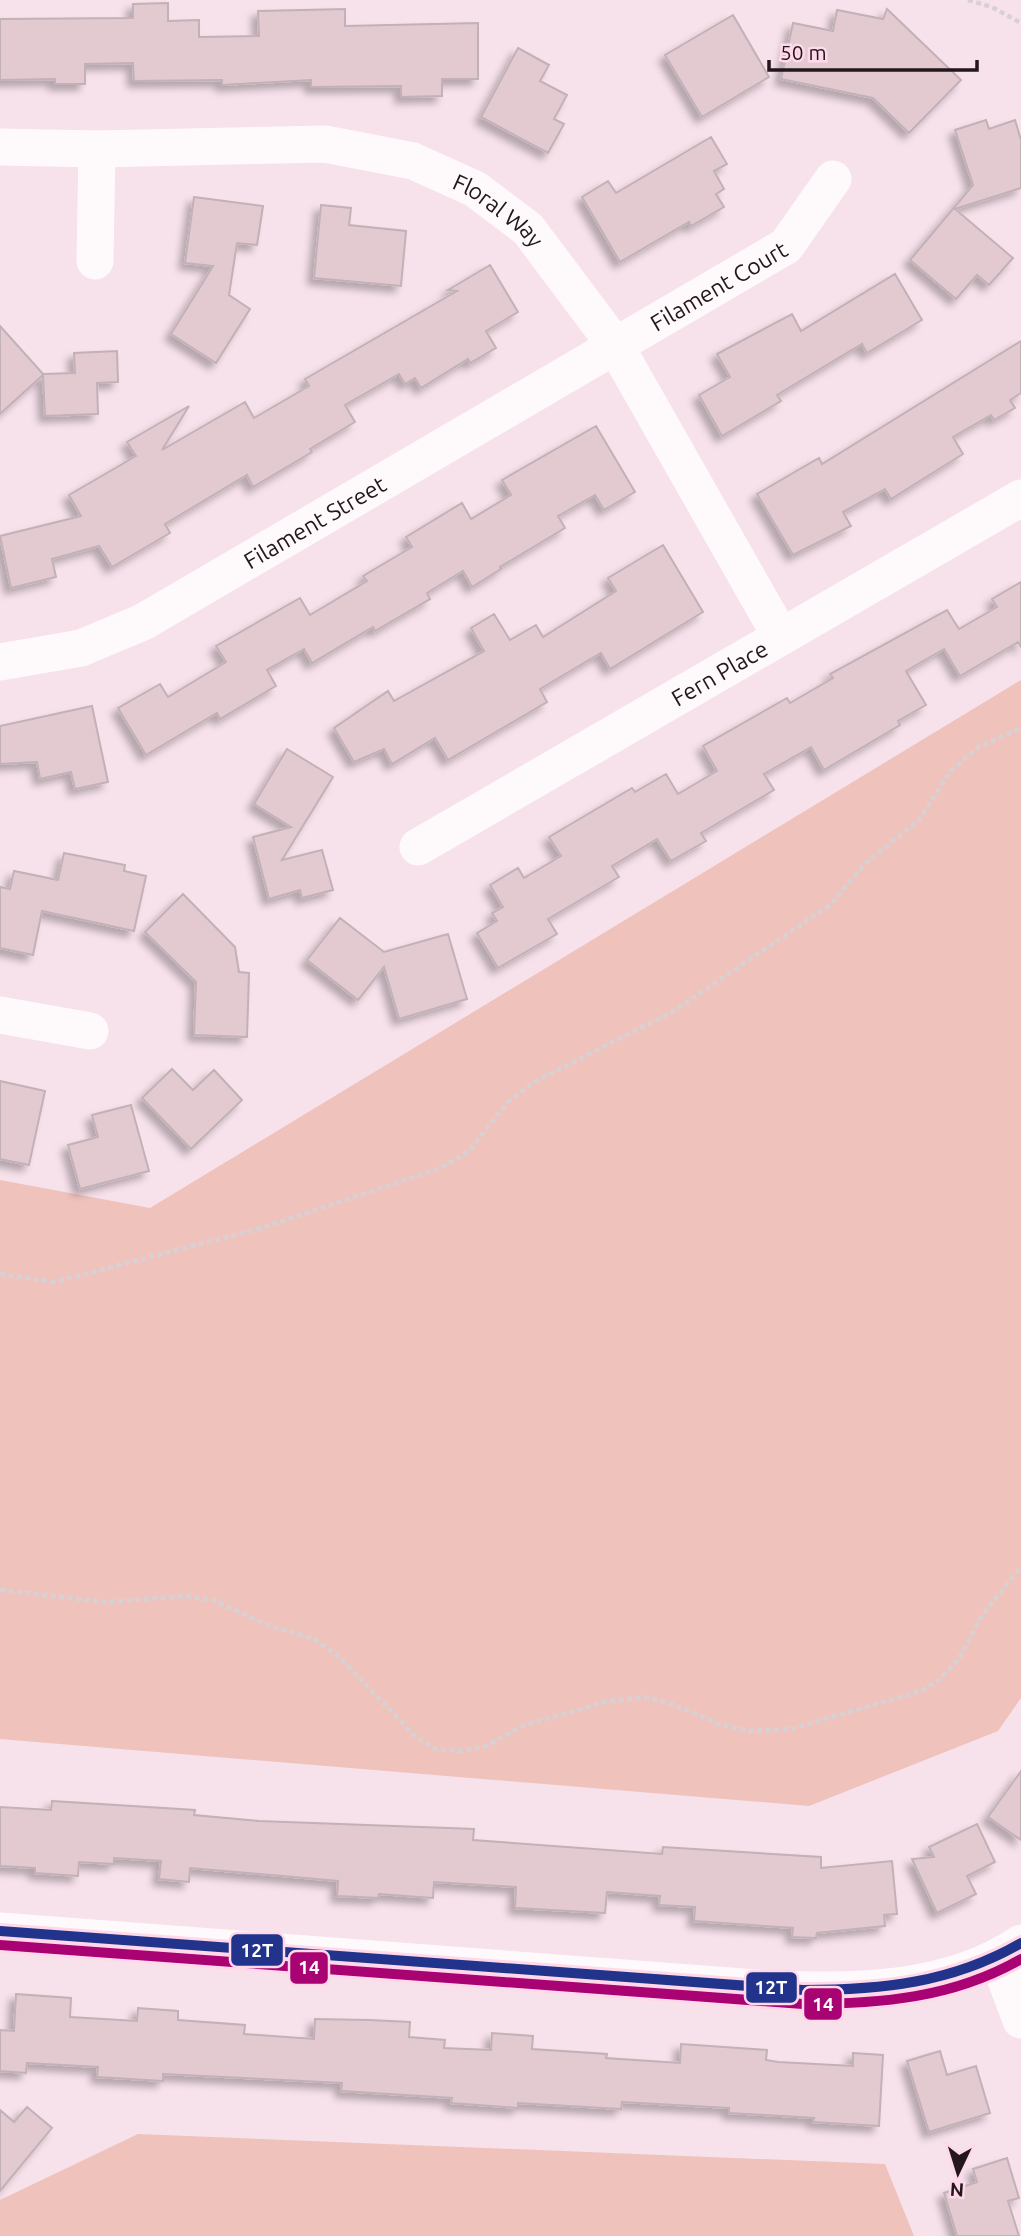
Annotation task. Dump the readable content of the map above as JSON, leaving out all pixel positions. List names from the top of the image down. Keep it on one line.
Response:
{"streets":{"street":["Floral Way","Filament Court","Filament Street","Fern Place"]},"crossings":[["Floral Way","Filament Court"],["Floral Way","Filament Street"],["Floral Way","Fern Place"],["Filament Court","Filament Street"]],"lines":["transit line 12T","transit line 14"],"scale_bar":"50 m","north":"bottom"}
